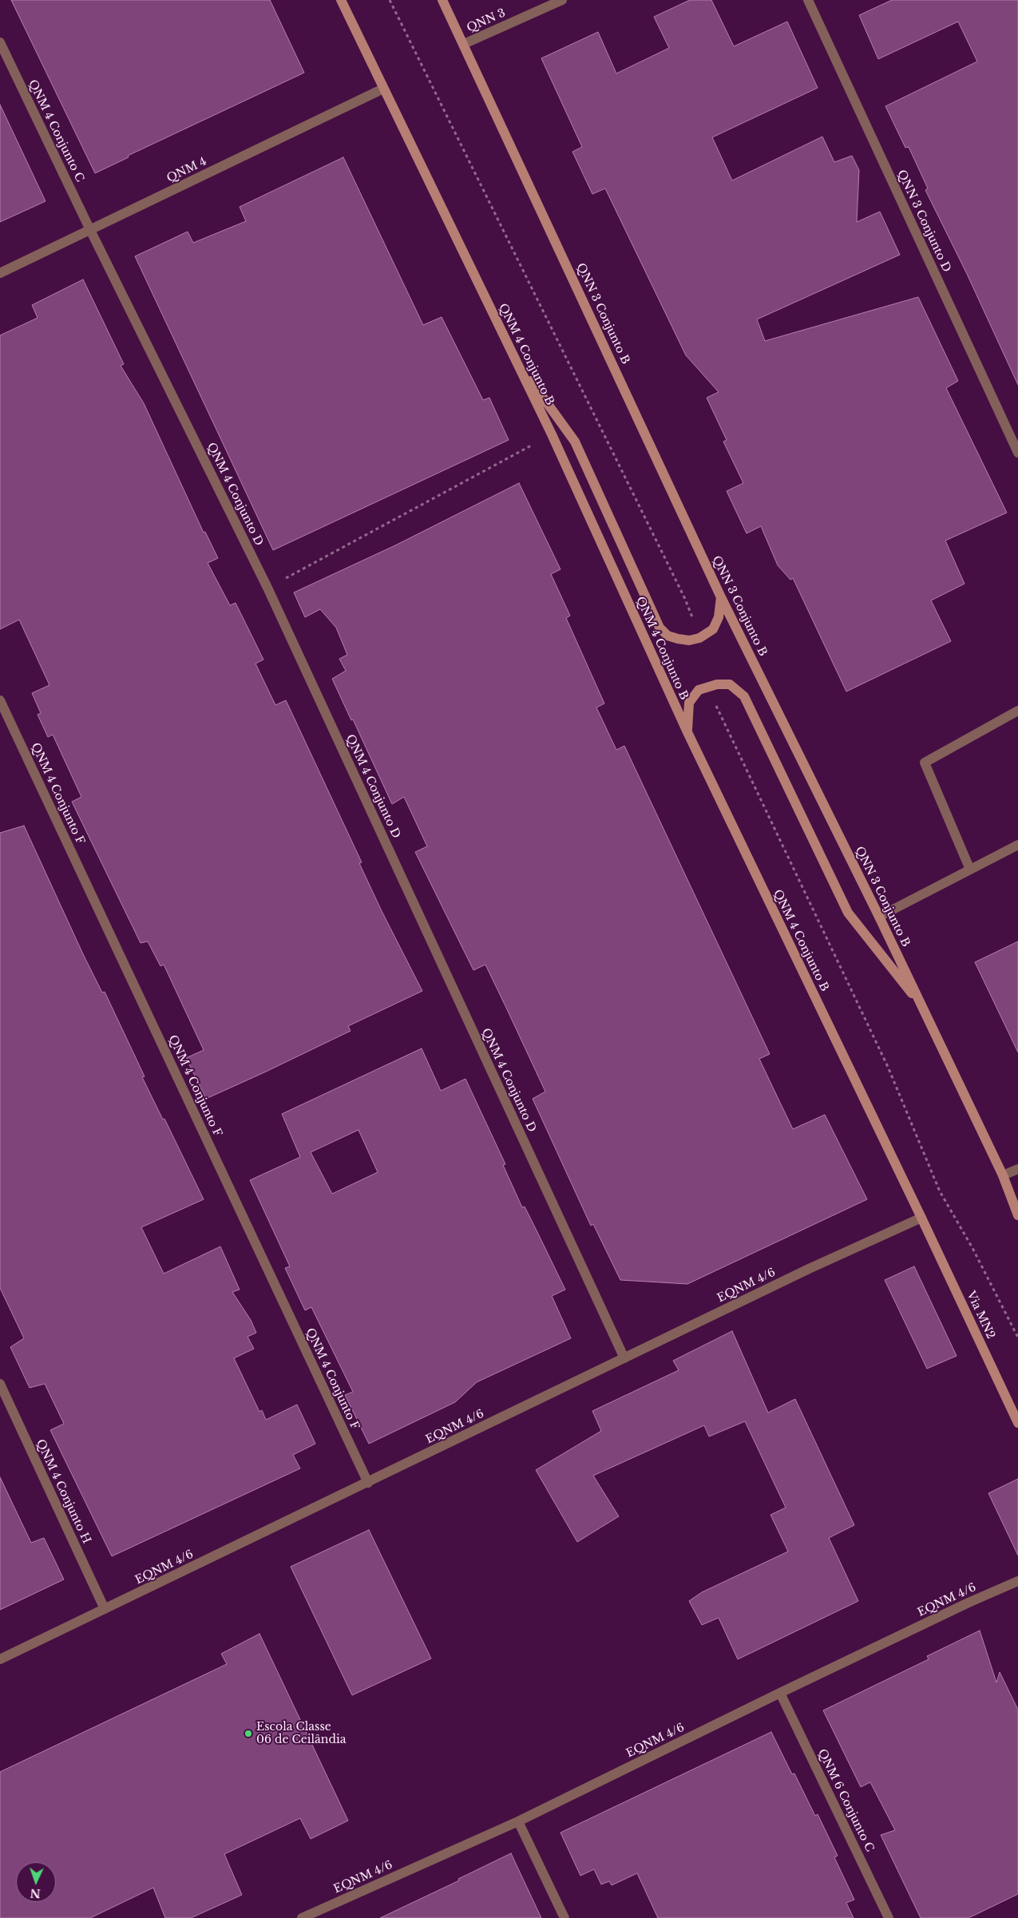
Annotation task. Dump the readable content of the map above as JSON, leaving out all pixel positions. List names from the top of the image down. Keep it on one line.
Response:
{"streets":{"main road":["QNN 3 Conjunto B","QNM 4 Conjunto B","Via MN2"],"street":["QNN 3","QNM 4 Conjunto C","QNM 4","QNN 3 Conjunto D","QNM 4 Conjunto D","QNM 4 Conjunto F","EQNM 4/6","QNM 4 Conjunto H","QNM 6 Conjunto C"]},"crossings":[["QNN 3","QNN 3 Conjunto B"],["QNM 4 Conjunto C","QNM 4"],["QNM 4 Conjunto C","QNM 4 Conjunto D"],["QNM 4","QNM 4 Conjunto B"],["QNM 4","QNM 4 Conjunto D"],["QNM 4 Conjunto B","EQNM 4/6"],["QNM 4 Conjunto B","Via MN2"],["QNM 4 Conjunto D","EQNM 4/6"],["QNM 4 Conjunto F","EQNM 4/6"],["EQNM 4/6","Via MN2"],["EQNM 4/6","QNM 4 Conjunto H"],["EQNM 4/6","QNM 6 Conjunto C"]],"places":["Escola Classe 06 de Ceilândia"],"north":"bottom"}
